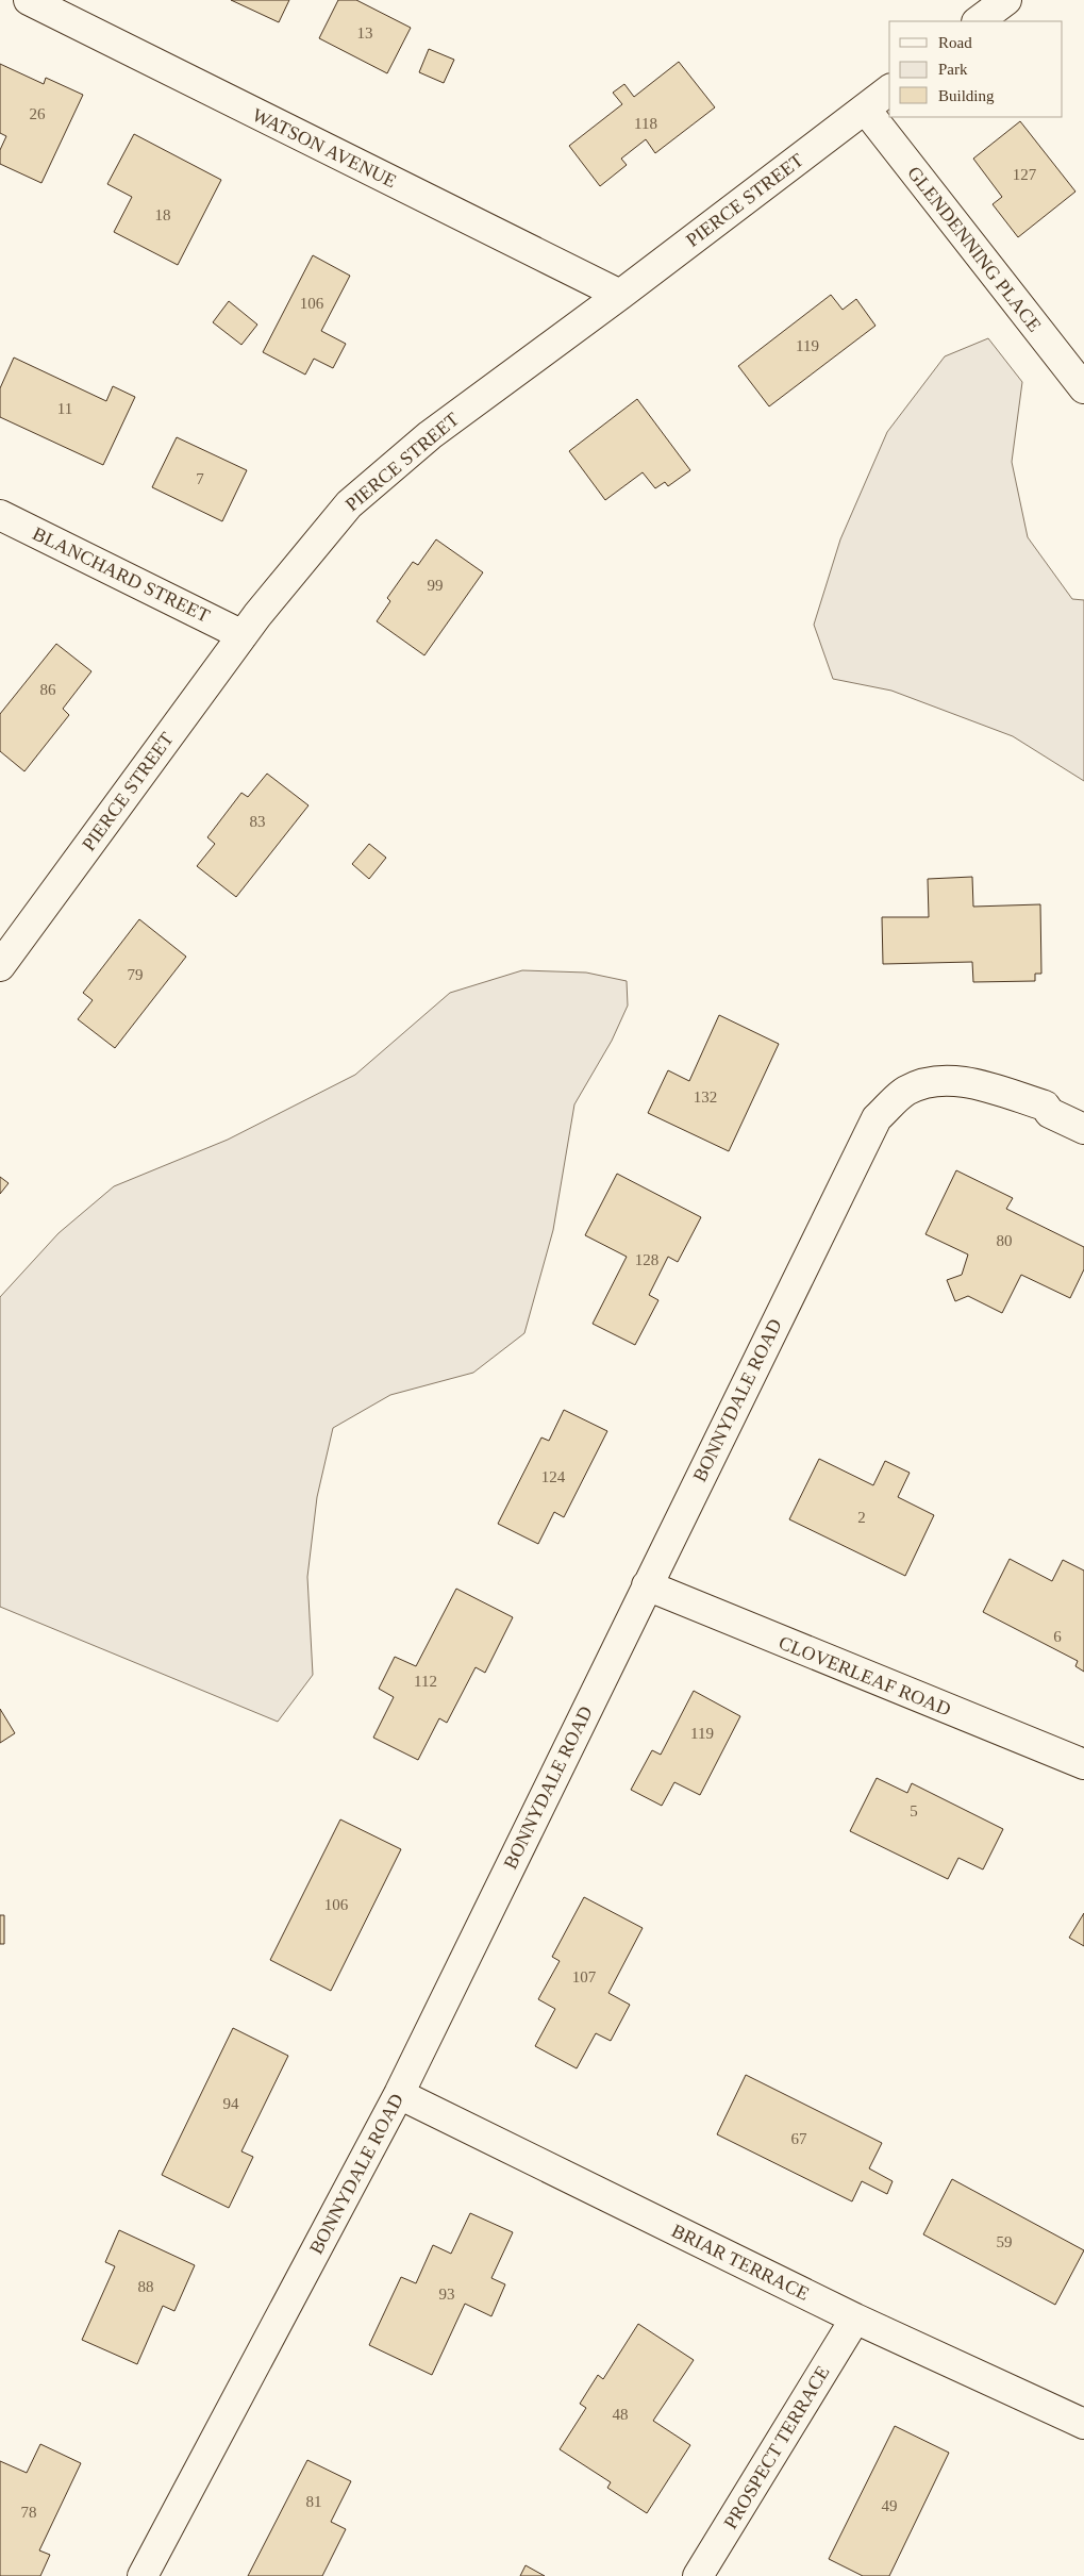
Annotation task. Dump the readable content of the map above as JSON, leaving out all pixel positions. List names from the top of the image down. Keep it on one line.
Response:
{"streets":{"street":["WATSON AVENUE","PIERCE STREET","GLENDENNING PLACE","BLANCHARD STREET","BONNYDALE ROAD","CLOVERLEAF ROAD","BRIAR TERRACE","PROSPECT TERRACE"]},"crossings":[["WATSON AVENUE","PIERCE STREET"],["PIERCE STREET","GLENDENNING PLACE"],["PIERCE STREET","BLANCHARD STREET"],["BONNYDALE ROAD","CLOVERLEAF ROAD"],["BONNYDALE ROAD","BRIAR TERRACE"],["BRIAR TERRACE","PROSPECT TERRACE"]],"house_numbers":["13","26","118","127","18","106","119","11","7","99","86","83","79","132","80","128","124","2","6","112","119","5","106","107","94","67","59","88","93","48","81","49","78"],"legend":["Road","Park","Building"]}
